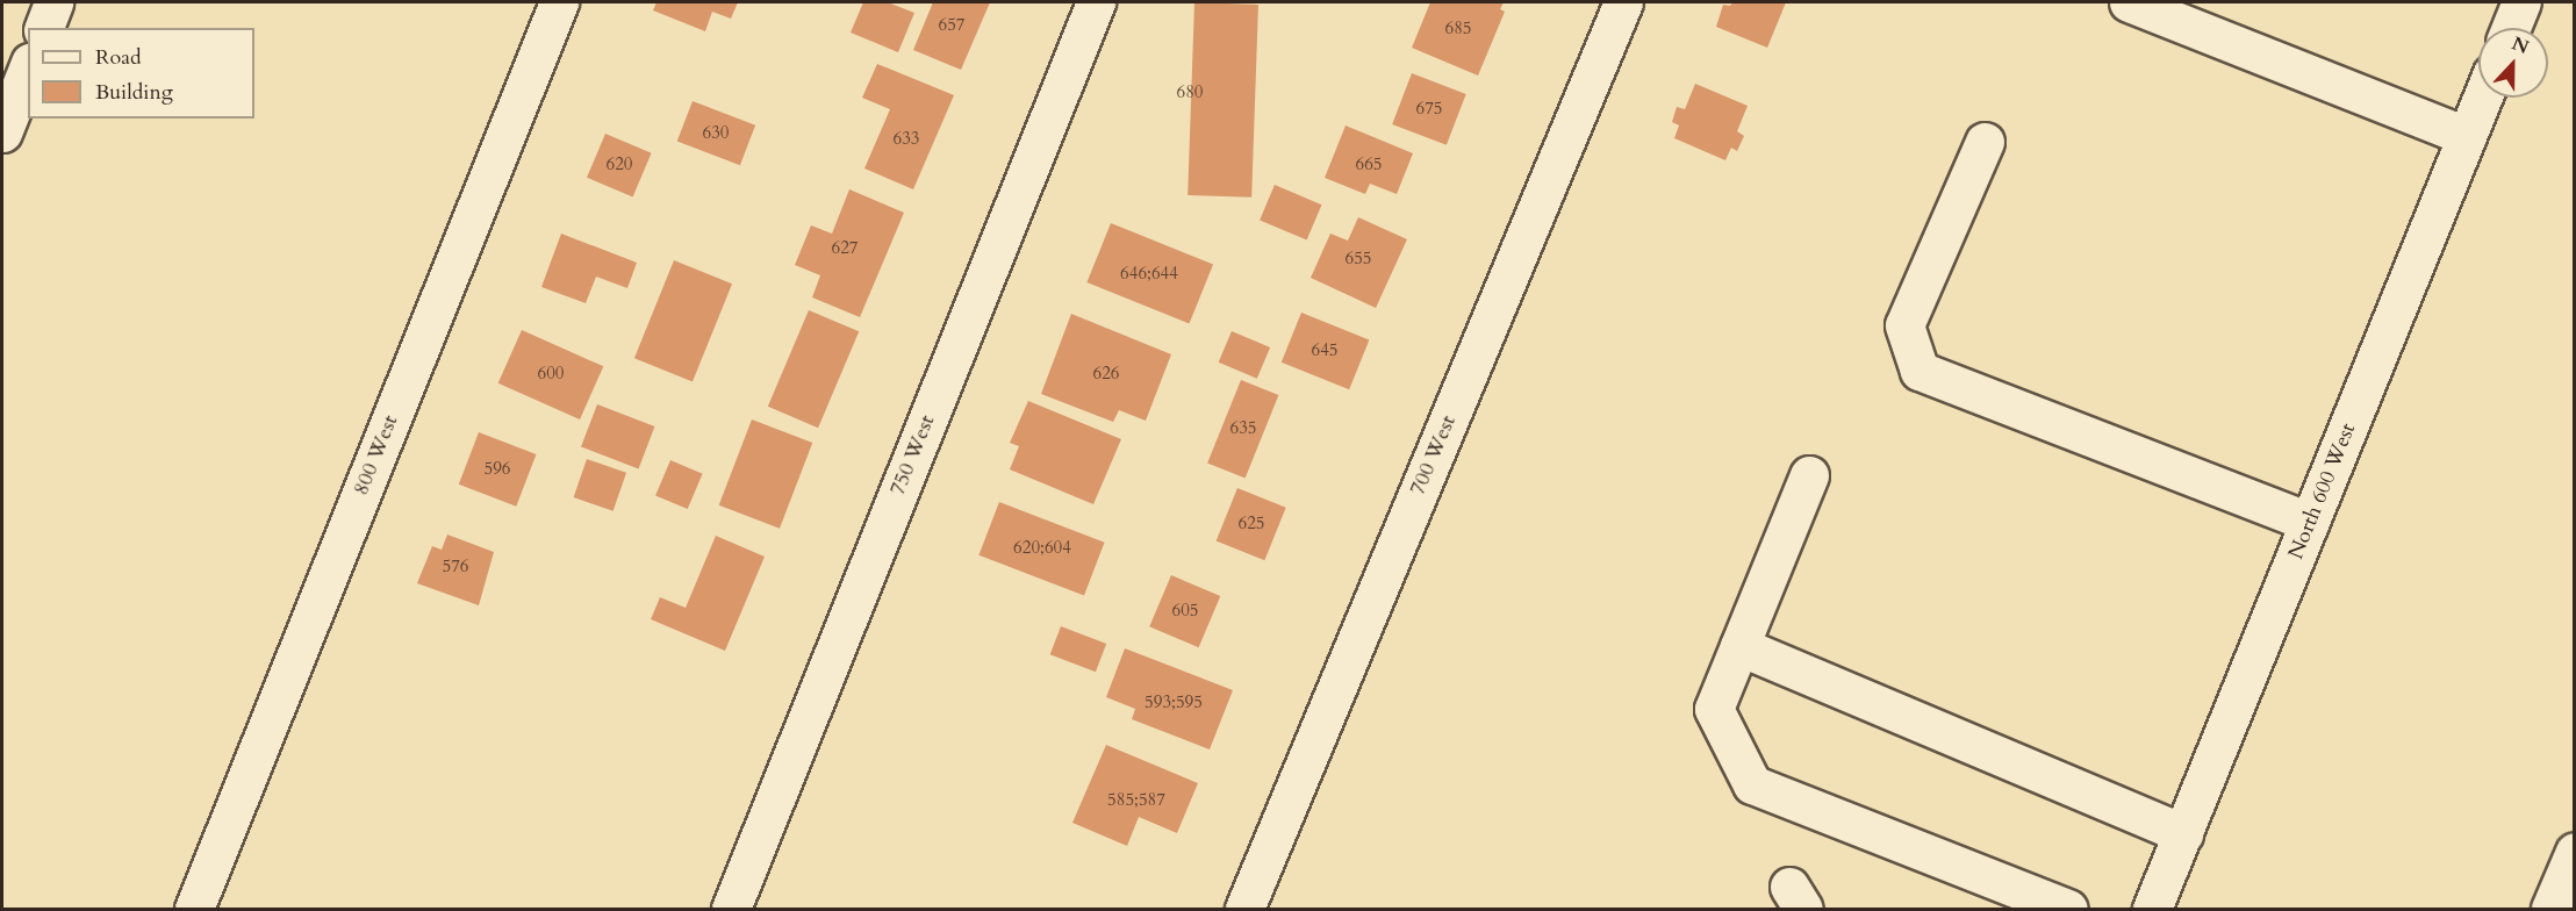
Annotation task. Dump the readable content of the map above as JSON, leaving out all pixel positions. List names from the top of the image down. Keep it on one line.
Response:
{"streets":{"street":["800 West","750 West","700 West","North 600 West"]},"house_numbers":["657","685","680","675","630","633","620","665","627","655","646;644","645","600","626","635","596","625","620;604","576","605","593;595","585;587"],"legend":["Road","Building"],"north":"top"}
